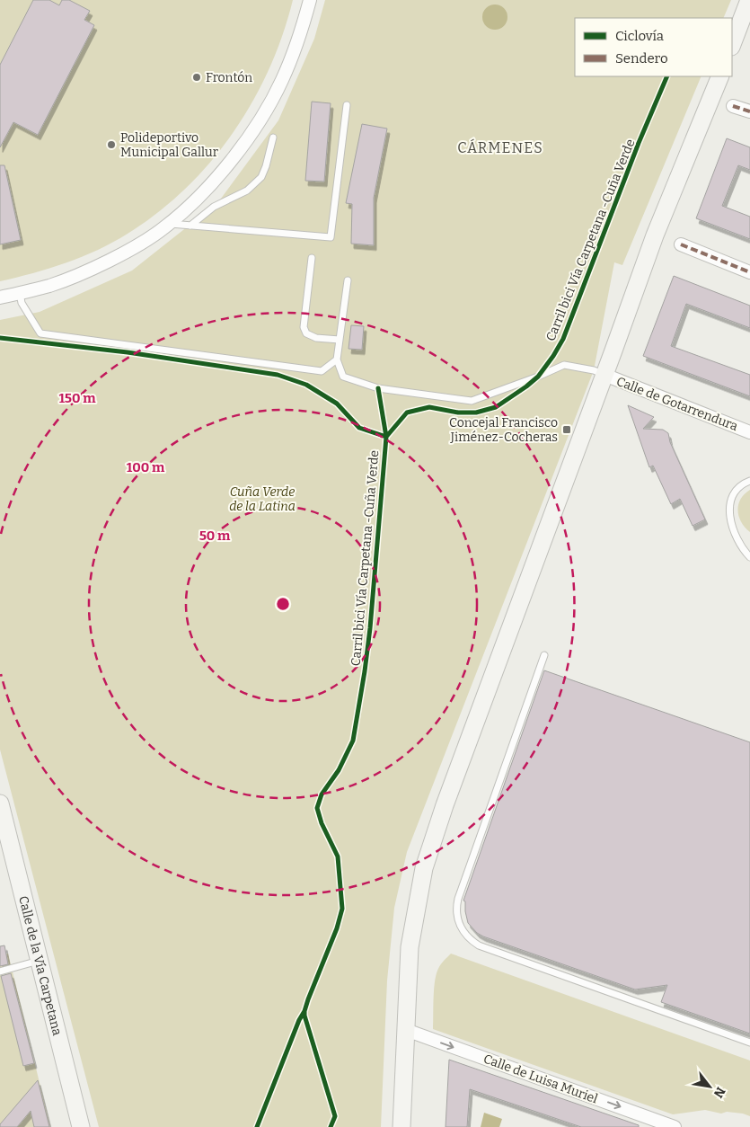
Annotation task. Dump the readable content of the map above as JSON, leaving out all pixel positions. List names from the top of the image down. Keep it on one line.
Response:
{"streets":{"street":["Calle de Gotarrendura","Calle de la Vía Carpetana","Calle de Luisa Muriel"],"cycle path":["Carril bici Vía Carpetana -Cuña Verde"]},"one_way":["Calle de Luisa Muriel"],"districts":["CÁRMENES"],"parks":["Cuña Verde de la Latina"],"places":{"other":["Frontón","Polideportivo Municipal Gallur"],"transit":["Concejal Francisco Jiménez-Cocheras"]},"legend":["Ciclovía","Sendero"],"north":"bottom right","rings":["150 m","100 m","50 m"]}
